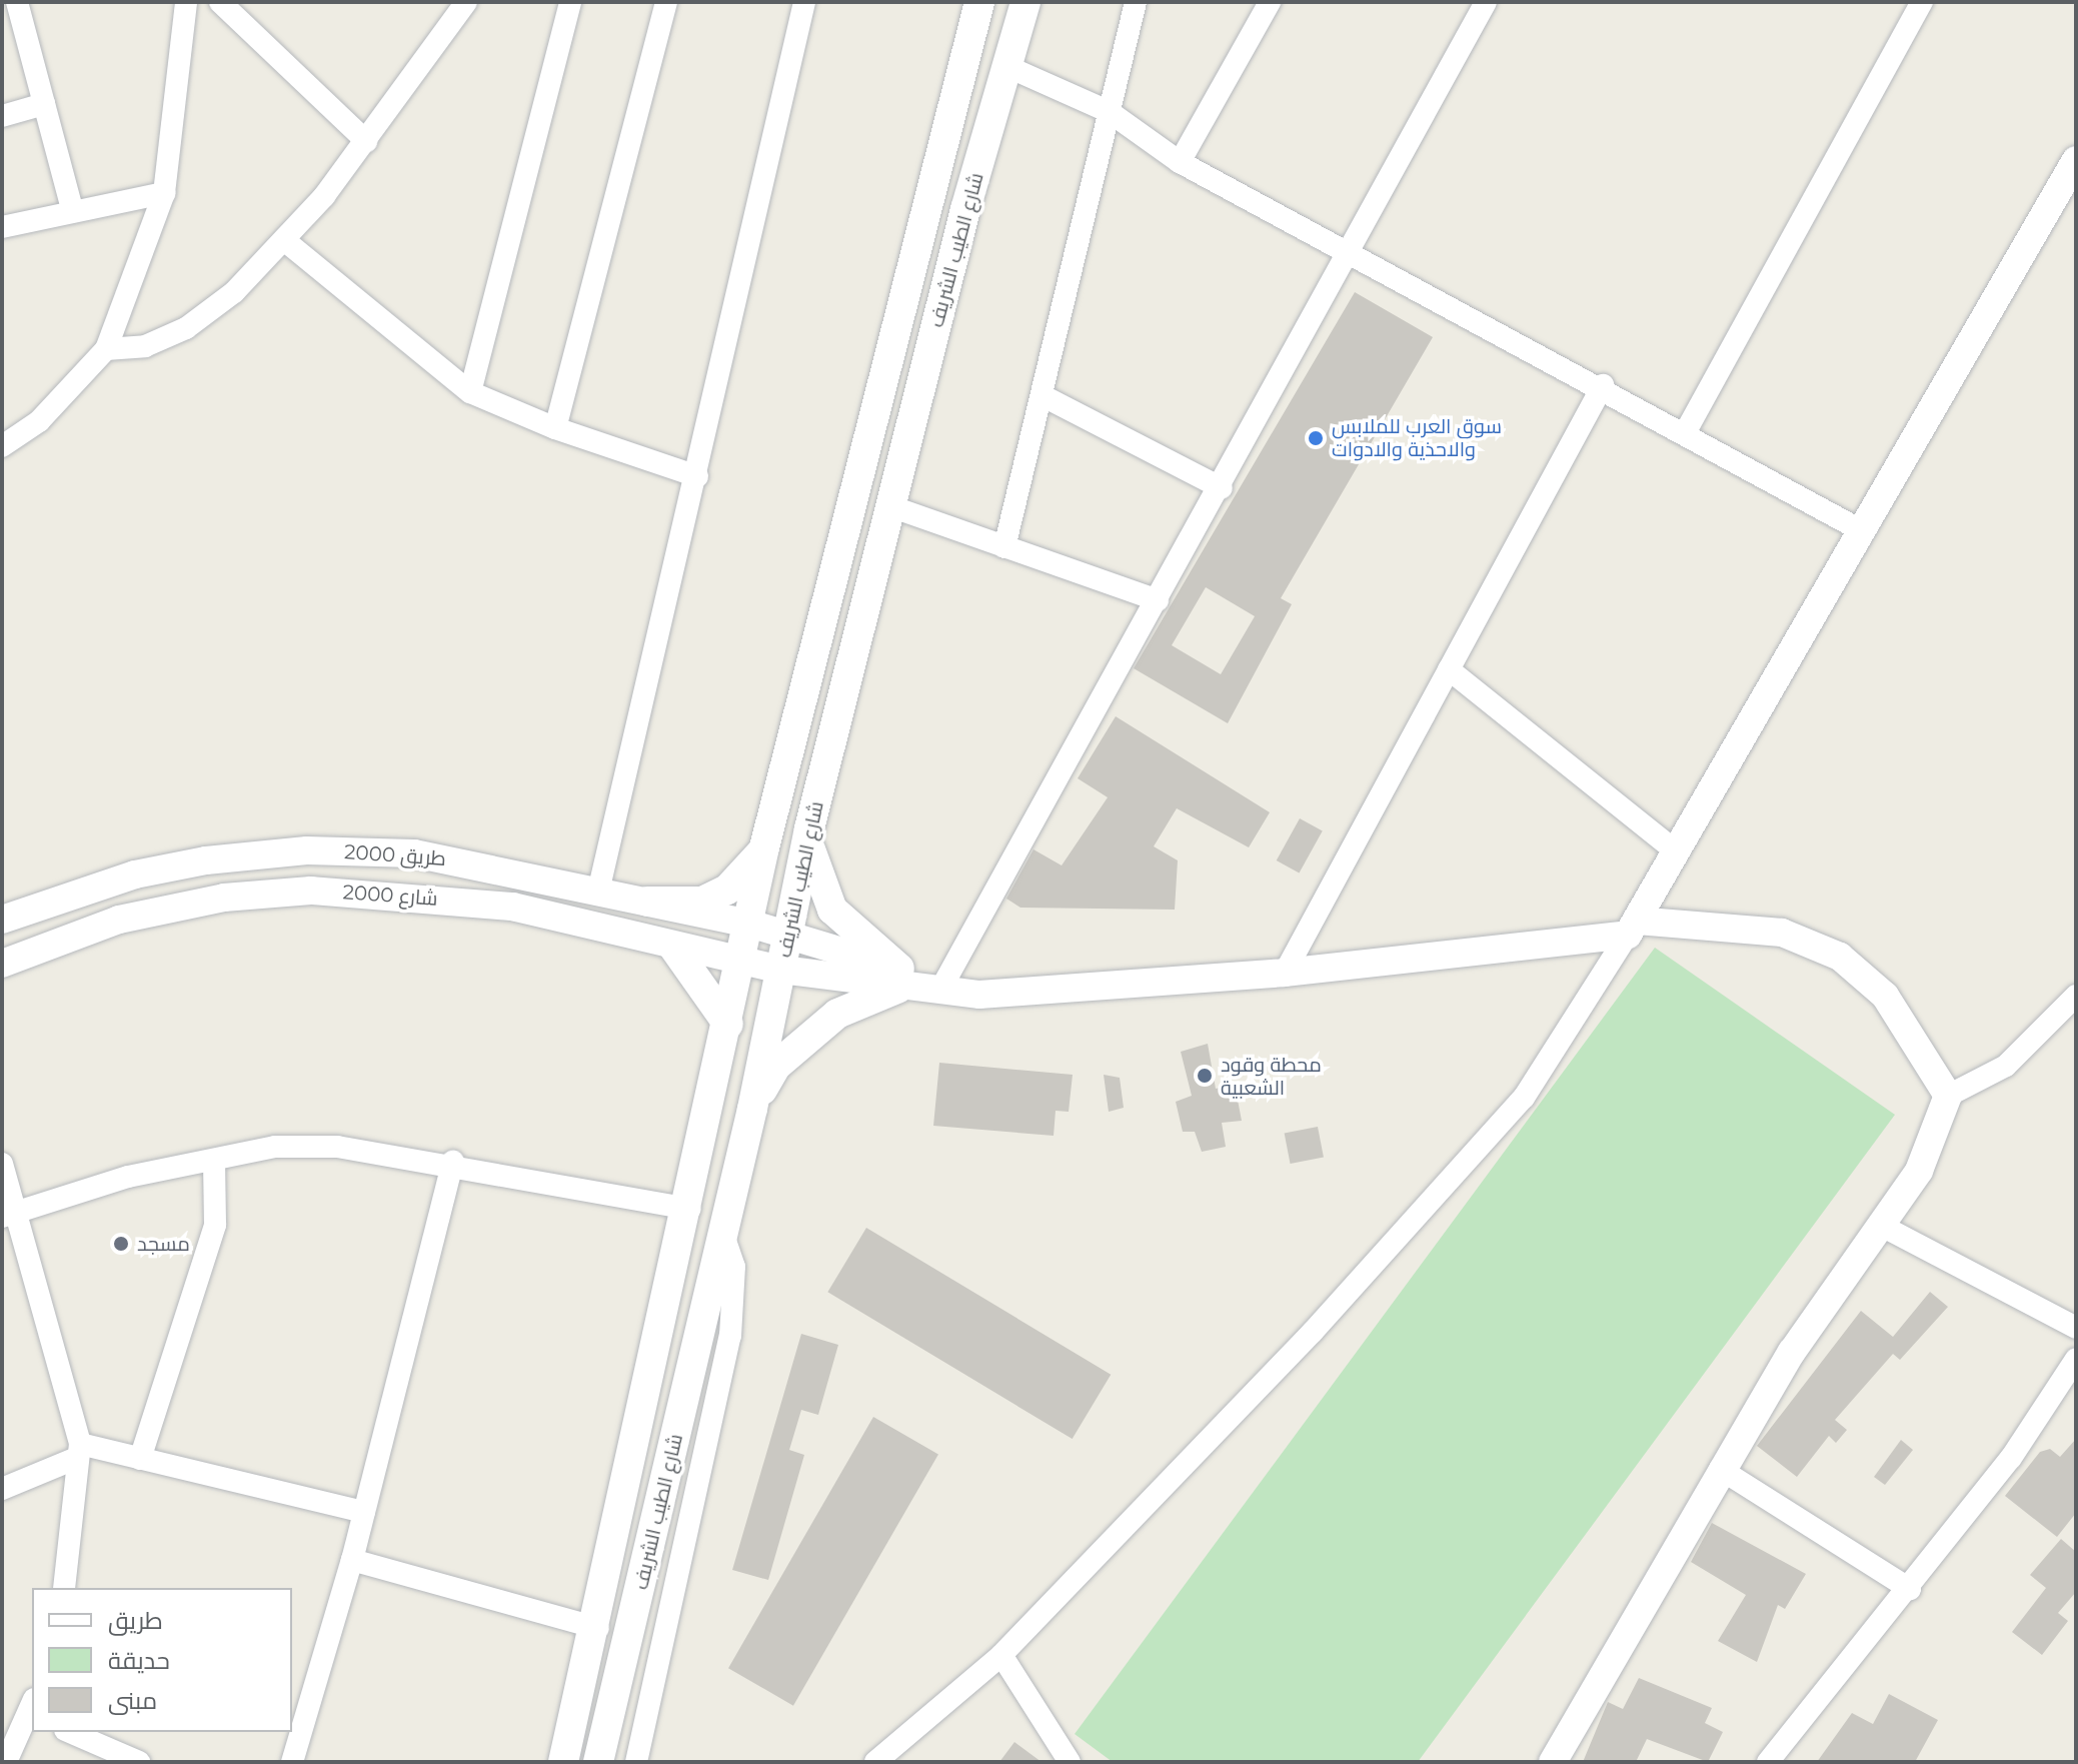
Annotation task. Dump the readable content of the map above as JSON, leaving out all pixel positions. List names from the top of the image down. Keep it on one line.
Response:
{"streets":{"main road":["شارع الطيب الشريف"],"street":["طريق 2000","شارع 2000"]},"crossings":[["شارع الطيب الشريف","طريق 2000"],["شارع الطيب الشريف","شارع 2000"],["طريق 2000","شارع 2000"]],"places":["سوق العرب للملابس والاحذية والادوات","محطة وقود الشعبية","مسجد"],"legend":["طريق","حديقة","مبنى"]}
